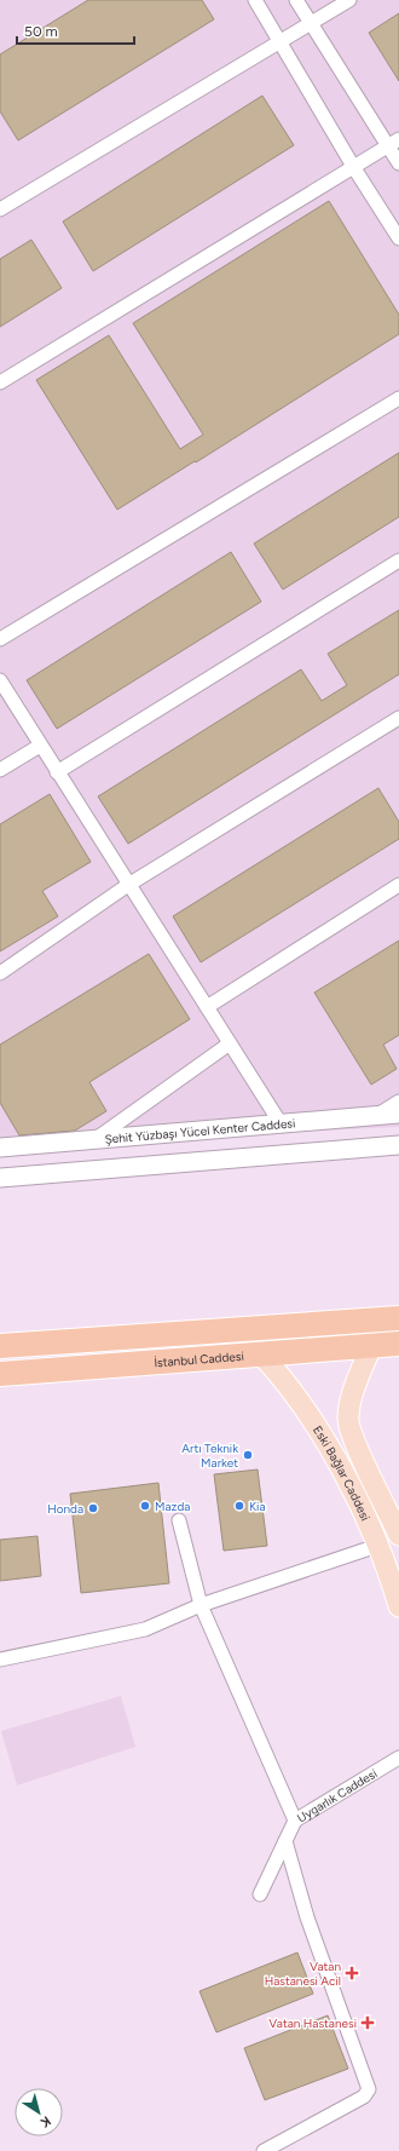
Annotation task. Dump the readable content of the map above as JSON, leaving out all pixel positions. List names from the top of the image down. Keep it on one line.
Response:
{"streets":{"highway":["İstanbul Caddesi"],"main road":["Eski Bağlar Caddesi"],"street":["Şehit Yüzbaşı Yücel Kenter Caddesi","Uygarlık Caddesi"]},"crossings":[["İstanbul Caddesi","Eski Bağlar Caddesi"]],"places":{"other":["Artı Teknik Market","Mazda","Kia","Honda"],"health":["Vatan Hastanesi Acil","Vatan Hastanesi"]},"scale_bar":"50 m","north":"bottom right"}
